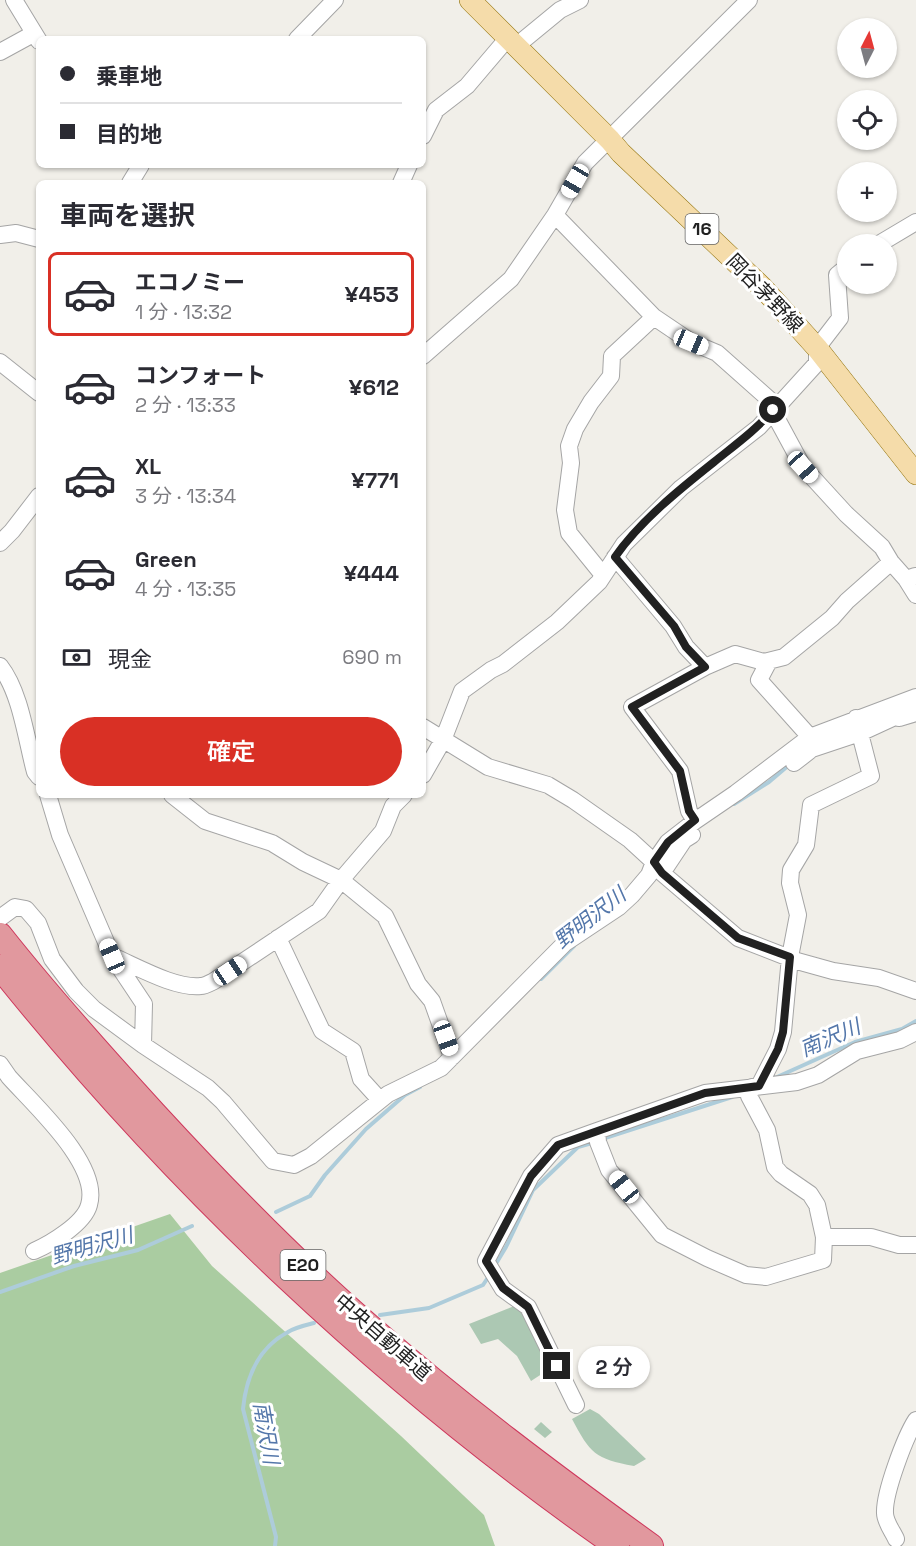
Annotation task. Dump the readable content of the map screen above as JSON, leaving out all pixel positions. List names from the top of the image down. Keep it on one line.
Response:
{"streets":{"highway":["E20","中央自動車道"],"main road":["16","岡谷茅野線"]},"water":["野明沢川","南沢川"],"north":"top","page":{"map_buttons":["+","−"],"banner":["乗車地","目的地"],"heading":"車両を選択","list":[{"name":"エコノミー","note":"1 分 · 13:32","value":"¥453"},{"name":"コンフォート","note":"2 分 · 13:33","value":"¥612"},{"name":"XL","note":"3 分 · 13:34","value":"¥771"},{"name":"Green","note":"4 分 · 13:35","value":"¥444"}],"pay":["現金","690 m"],"buttons":"確定","bubble":"2 分"}}
